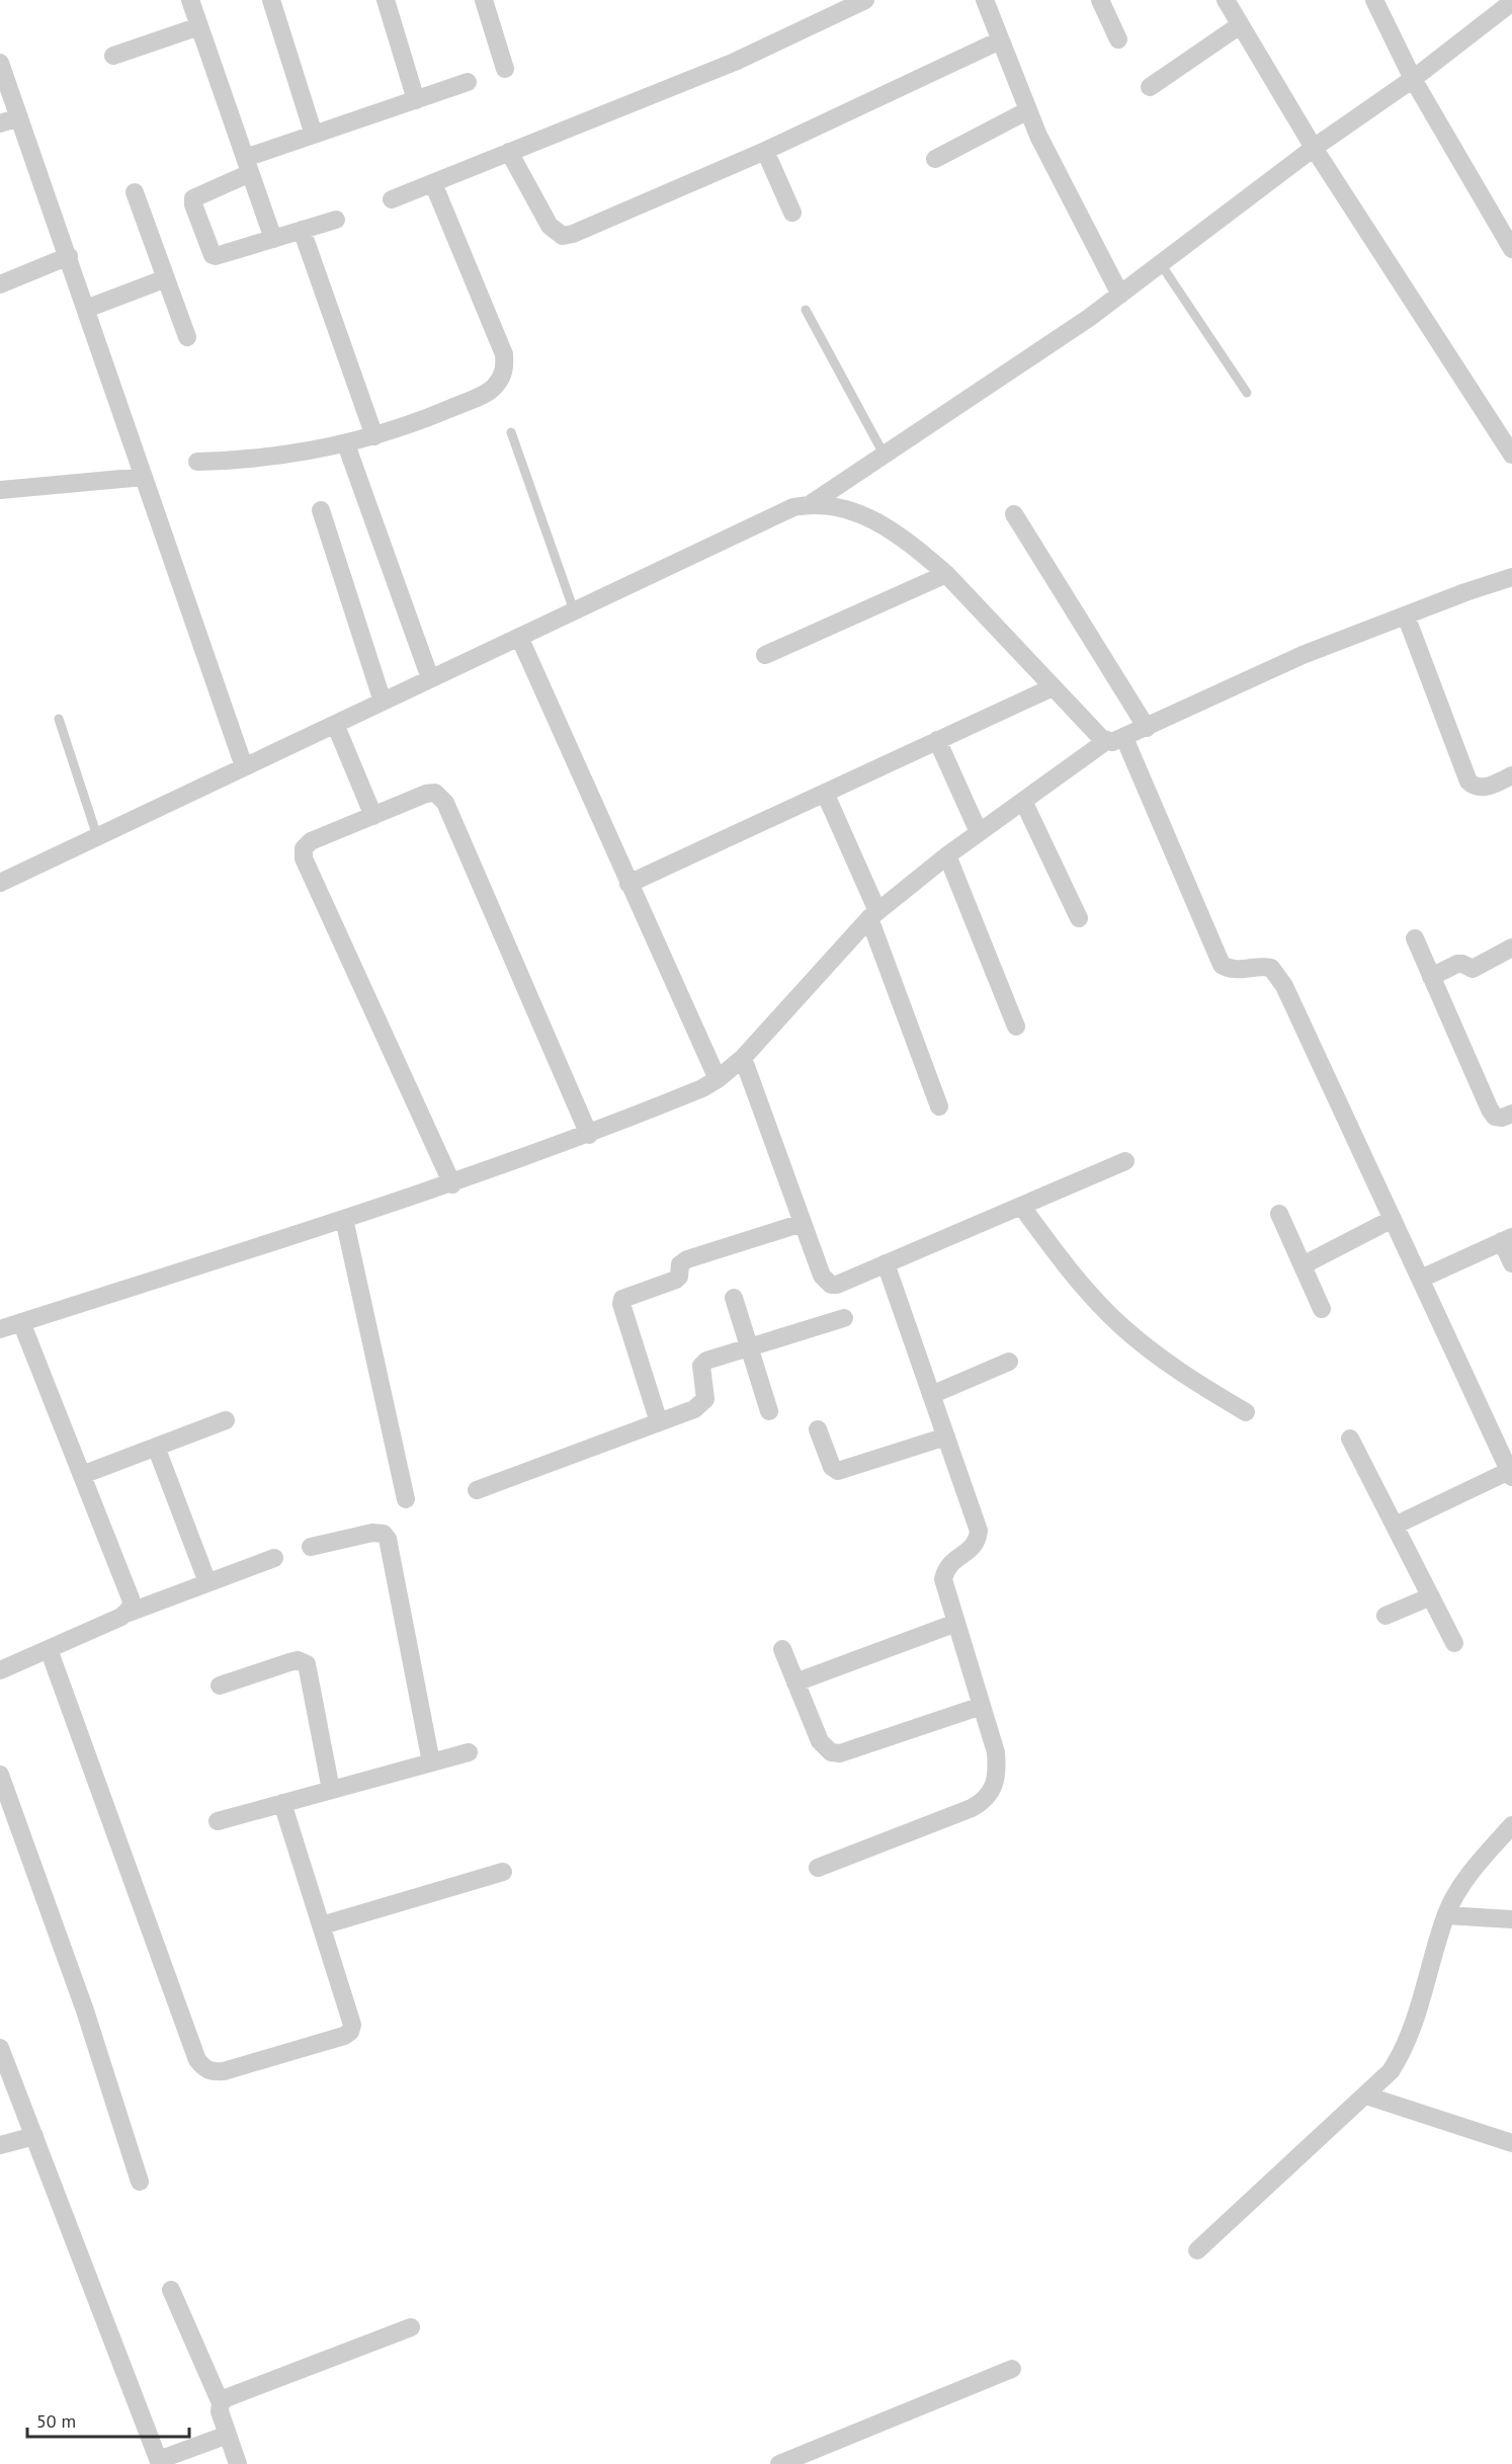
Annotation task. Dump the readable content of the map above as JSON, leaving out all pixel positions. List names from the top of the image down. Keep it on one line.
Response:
{"scale_bar":"50 m"}
